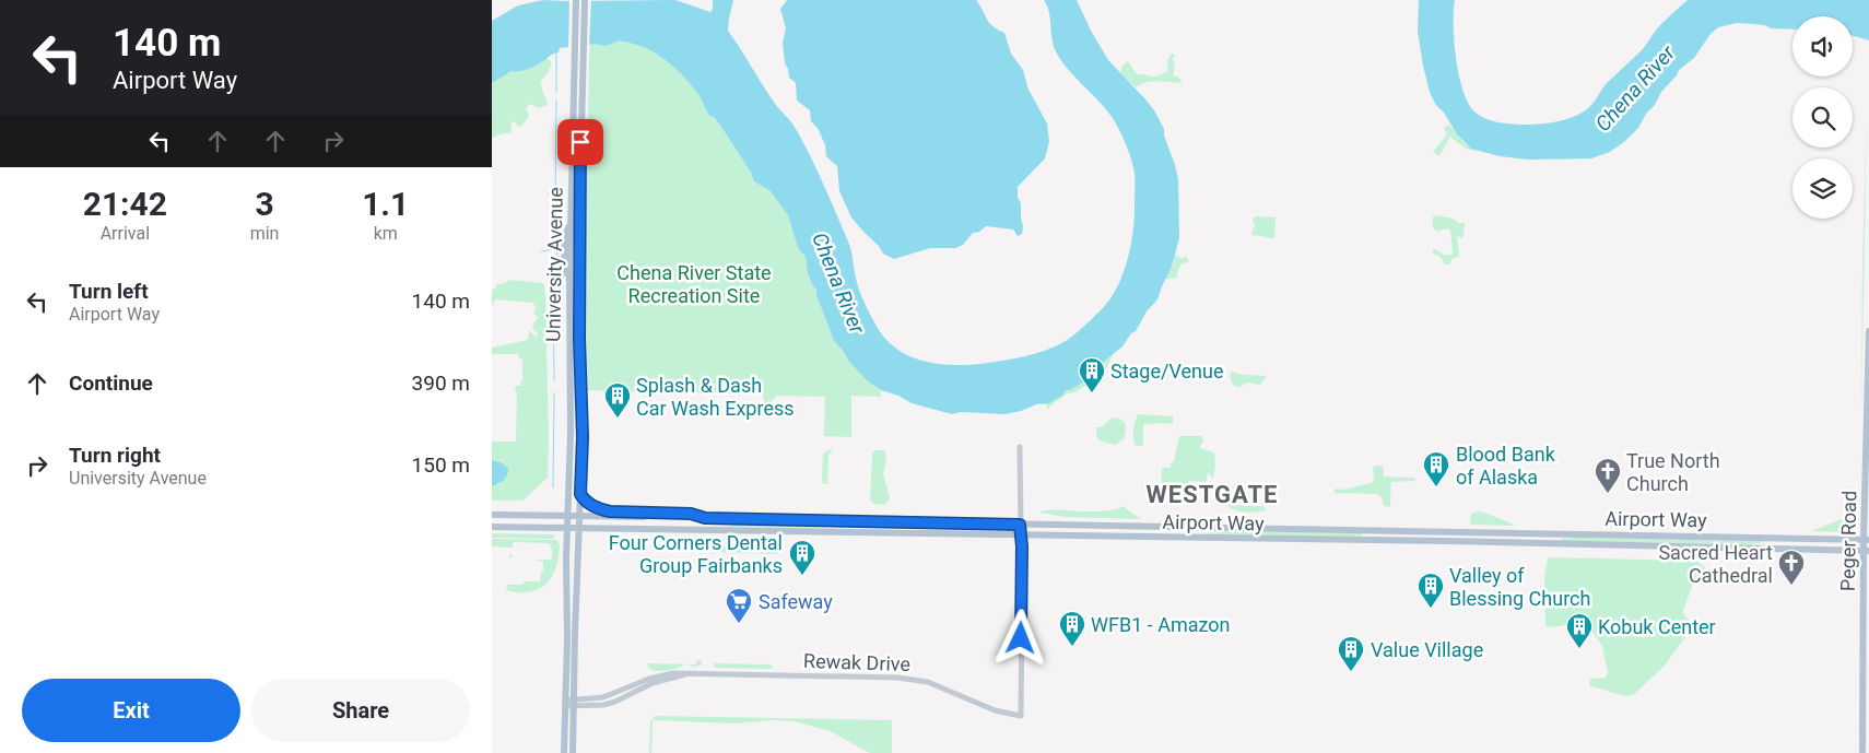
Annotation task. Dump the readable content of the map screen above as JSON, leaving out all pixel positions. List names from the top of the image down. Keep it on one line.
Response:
{"streets":{"main road":["University Avenue","Airport Way","Peger Road"],"street":["Rewak Drive"]},"crossings":[["University Avenue","Airport Way"],["University Avenue","Rewak Drive"],["Airport Way","Peger Road"],["Airport Way","Rewak Drive"]],"districts":["WESTGATE"],"water":["Chena River"],"parks":["Chena River State Recreation Site"],"places":{"building":["Stage/Venue","Splash & Dash Car Wash Express","Blood Bank of Alaska","Four Corners Dental Group Fairbanks","Valley of Blessing Church","WFB1 - Amazon","Kobuk Center","Value Village"],"church":["True North Church","Sacred Heart Cathedral"],"supermarket":["Safeway"]},"page":{"turn":["140 m","Airport Way"],"eta":["21:42","Arrival","3","min","1.1","km"],"list":[{"name":"Turn left","note":"Airport Way","value":"140 m"},{"name":"Continue","value":"390 m"},{"name":"Turn right","note":"University Avenue","value":"150 m"}],"buttons":["Exit","Share"]}}
